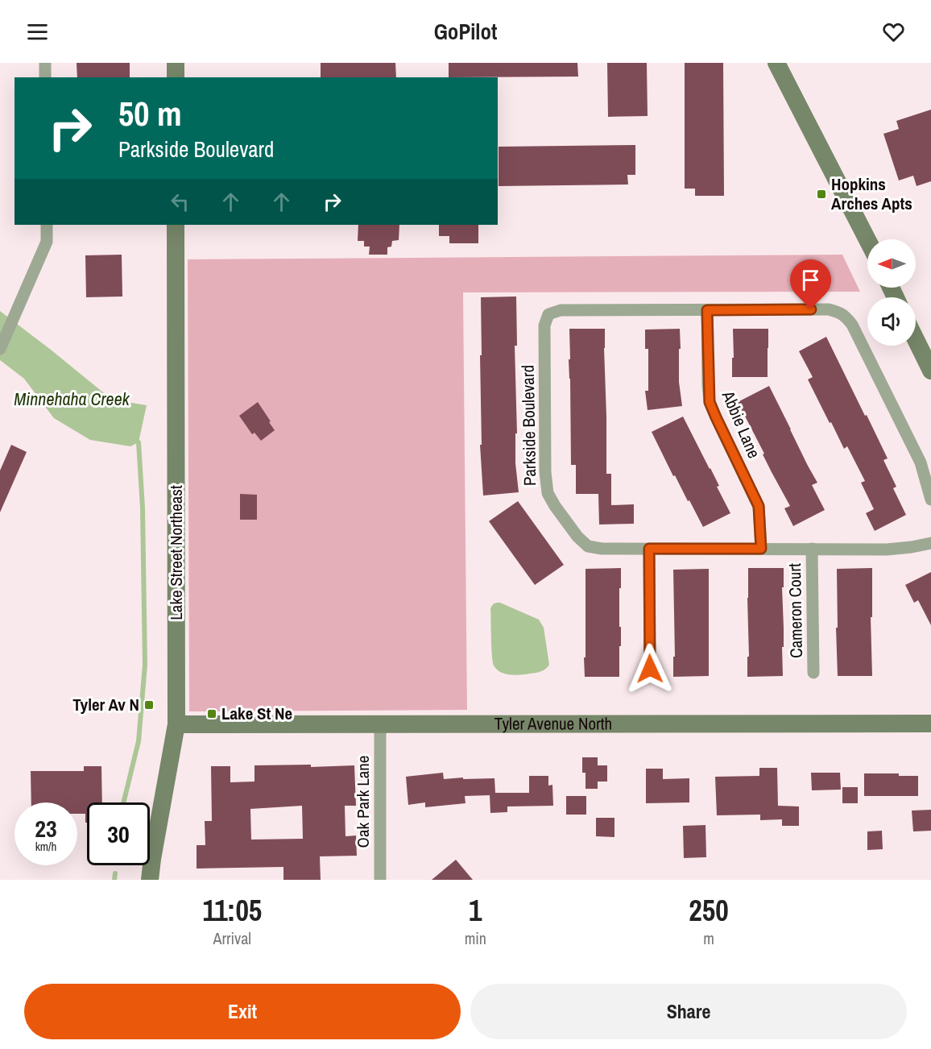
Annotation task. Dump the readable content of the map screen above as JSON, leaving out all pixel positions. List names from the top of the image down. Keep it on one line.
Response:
{"streets":{"street":["Abbie Lane","Parkside Boulevard","Lake Street Northeast","Cameron Court","Tyler Avenue North","Oak Park Lane"]},"crossings":[["Abbie Lane","Parkside Boulevard"],["Parkside Boulevard","Cameron Court"],["Lake Street Northeast","Tyler Avenue North"],["Tyler Avenue North","Oak Park Lane"]],"water":["Minnehaha Creek"],"places":{"transit":["Hopkins Arches Apts","Tyler Av N","Lake St Ne"]},"north":"left","page":{"header":"GoPilot","turn":["50 m","Parkside Boulevard"],"speed":"23 km/h","limit":"30","eta":["11:05","Arrival","1","min","250","m"],"buttons":["Exit","Share"]}}
